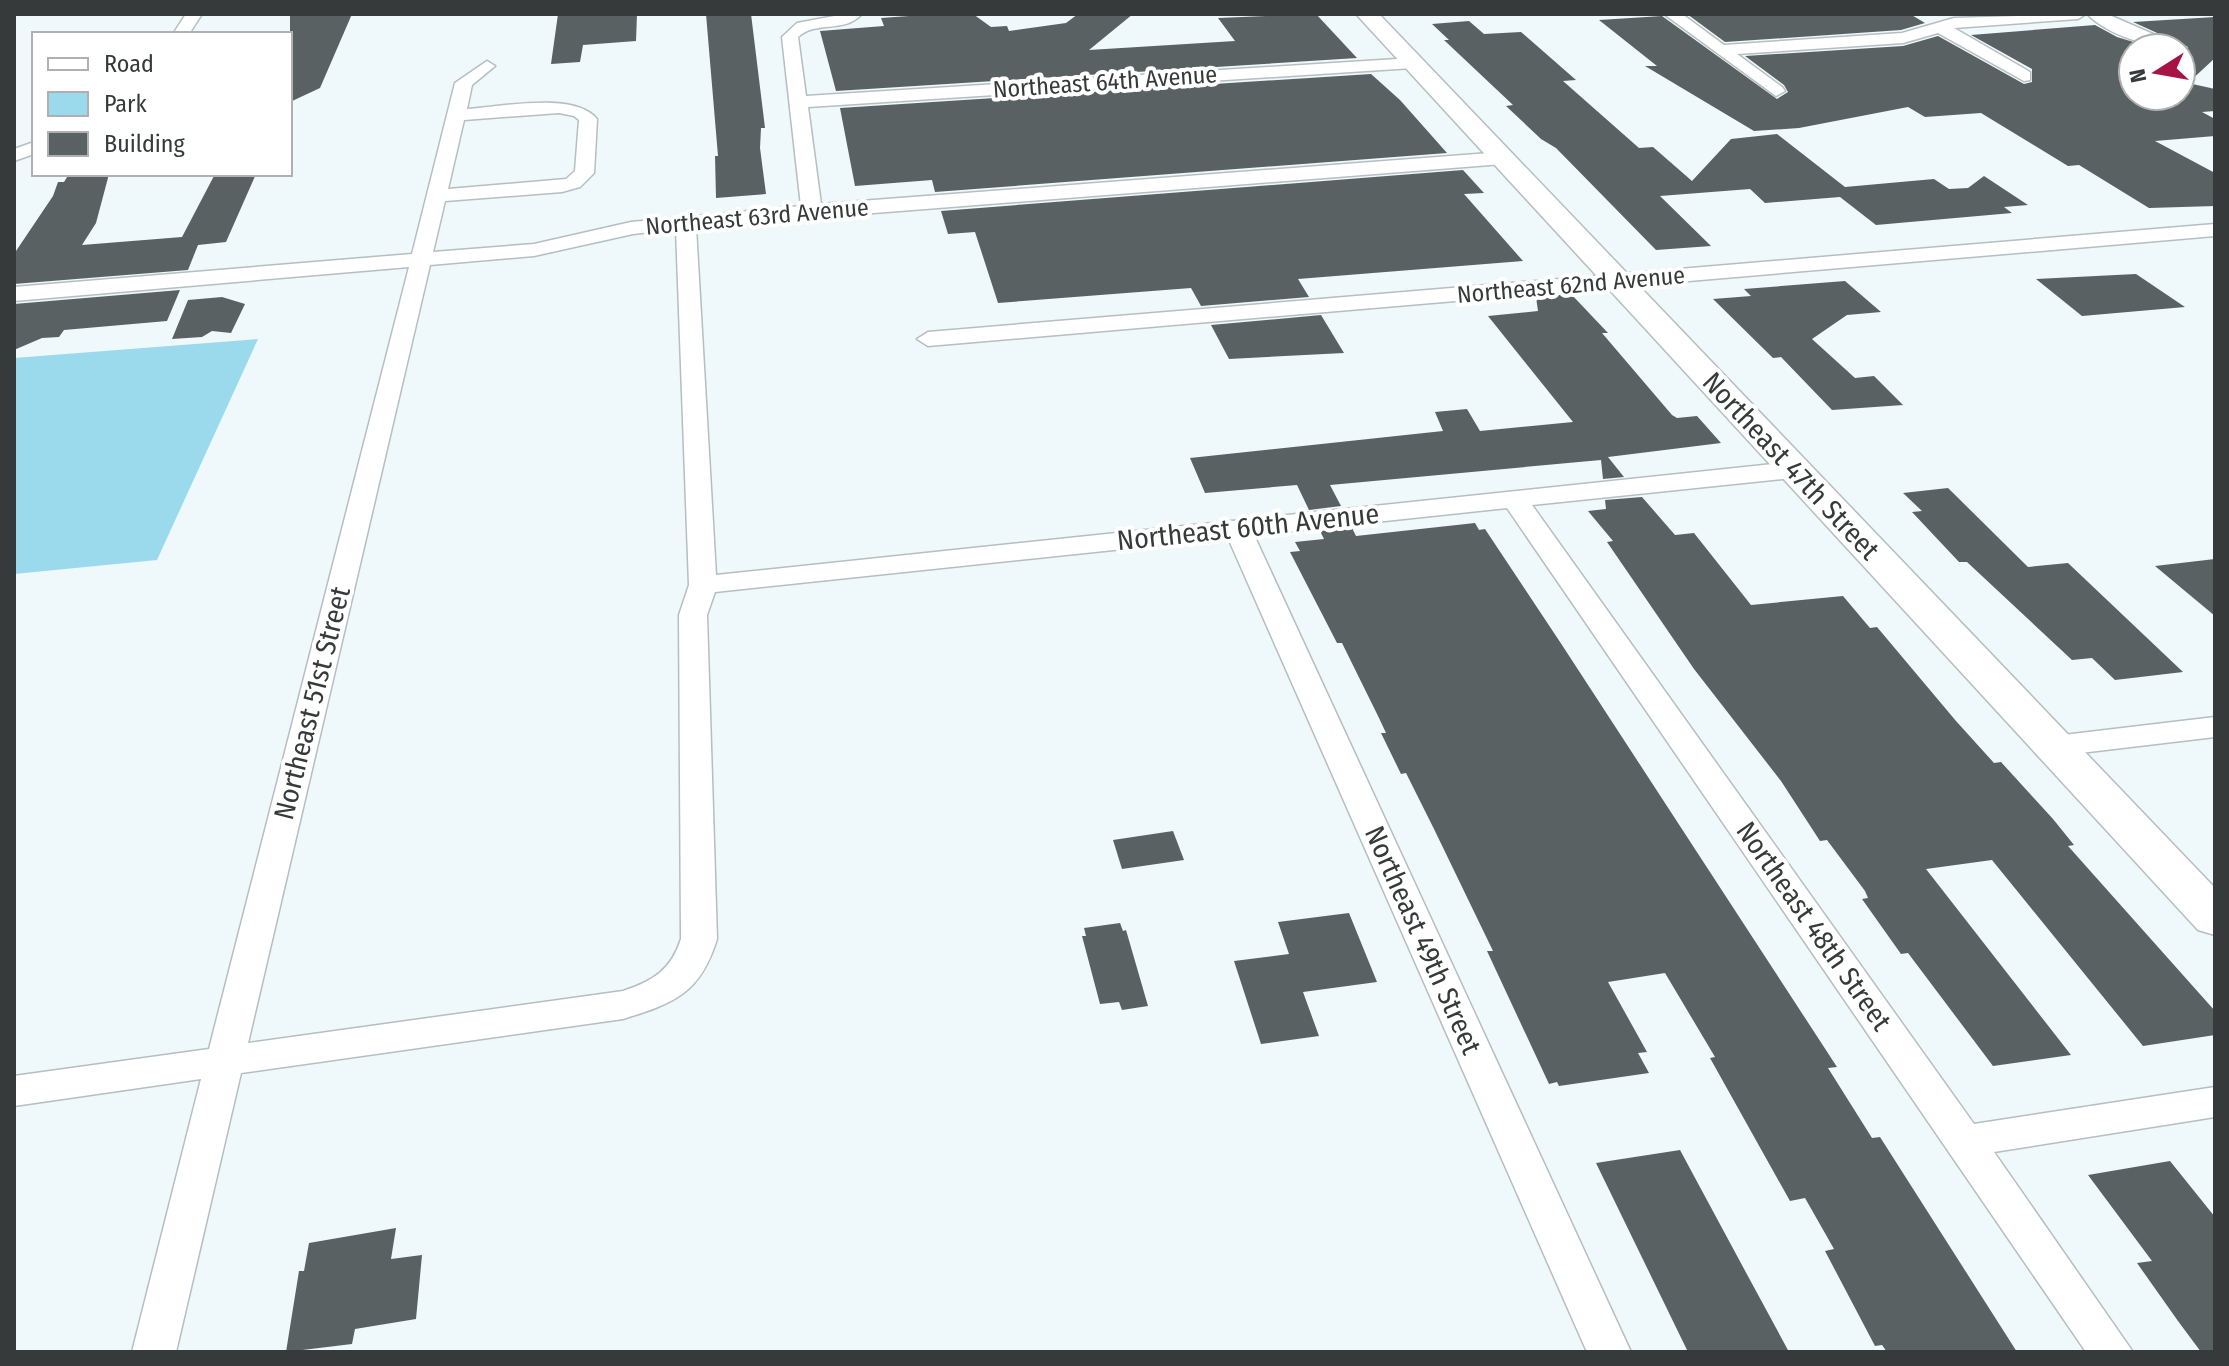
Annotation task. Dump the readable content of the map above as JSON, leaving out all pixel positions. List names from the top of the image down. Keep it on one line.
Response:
{"streets":{"street":["Northeast 64th Avenue","Northeast 63rd Avenue","Northeast 62nd Avenue","Northeast 47th Street","Northeast 60th Avenue","Northeast 51st Street","Northeast 48th Street","Northeast 49th Street"]},"crossings":[["Northeast 64th Avenue","Northeast 47th Street"],["Northeast 63rd Avenue","Northeast 47th Street"],["Northeast 63rd Avenue","Northeast 51st Street"],["Northeast 62nd Avenue","Northeast 47th Street"],["Northeast 47th Street","Northeast 60th Avenue"],["Northeast 60th Avenue","Northeast 48th Street"],["Northeast 60th Avenue","Northeast 49th Street"]],"legend":["Road","Park","Building"],"north":"left"}
